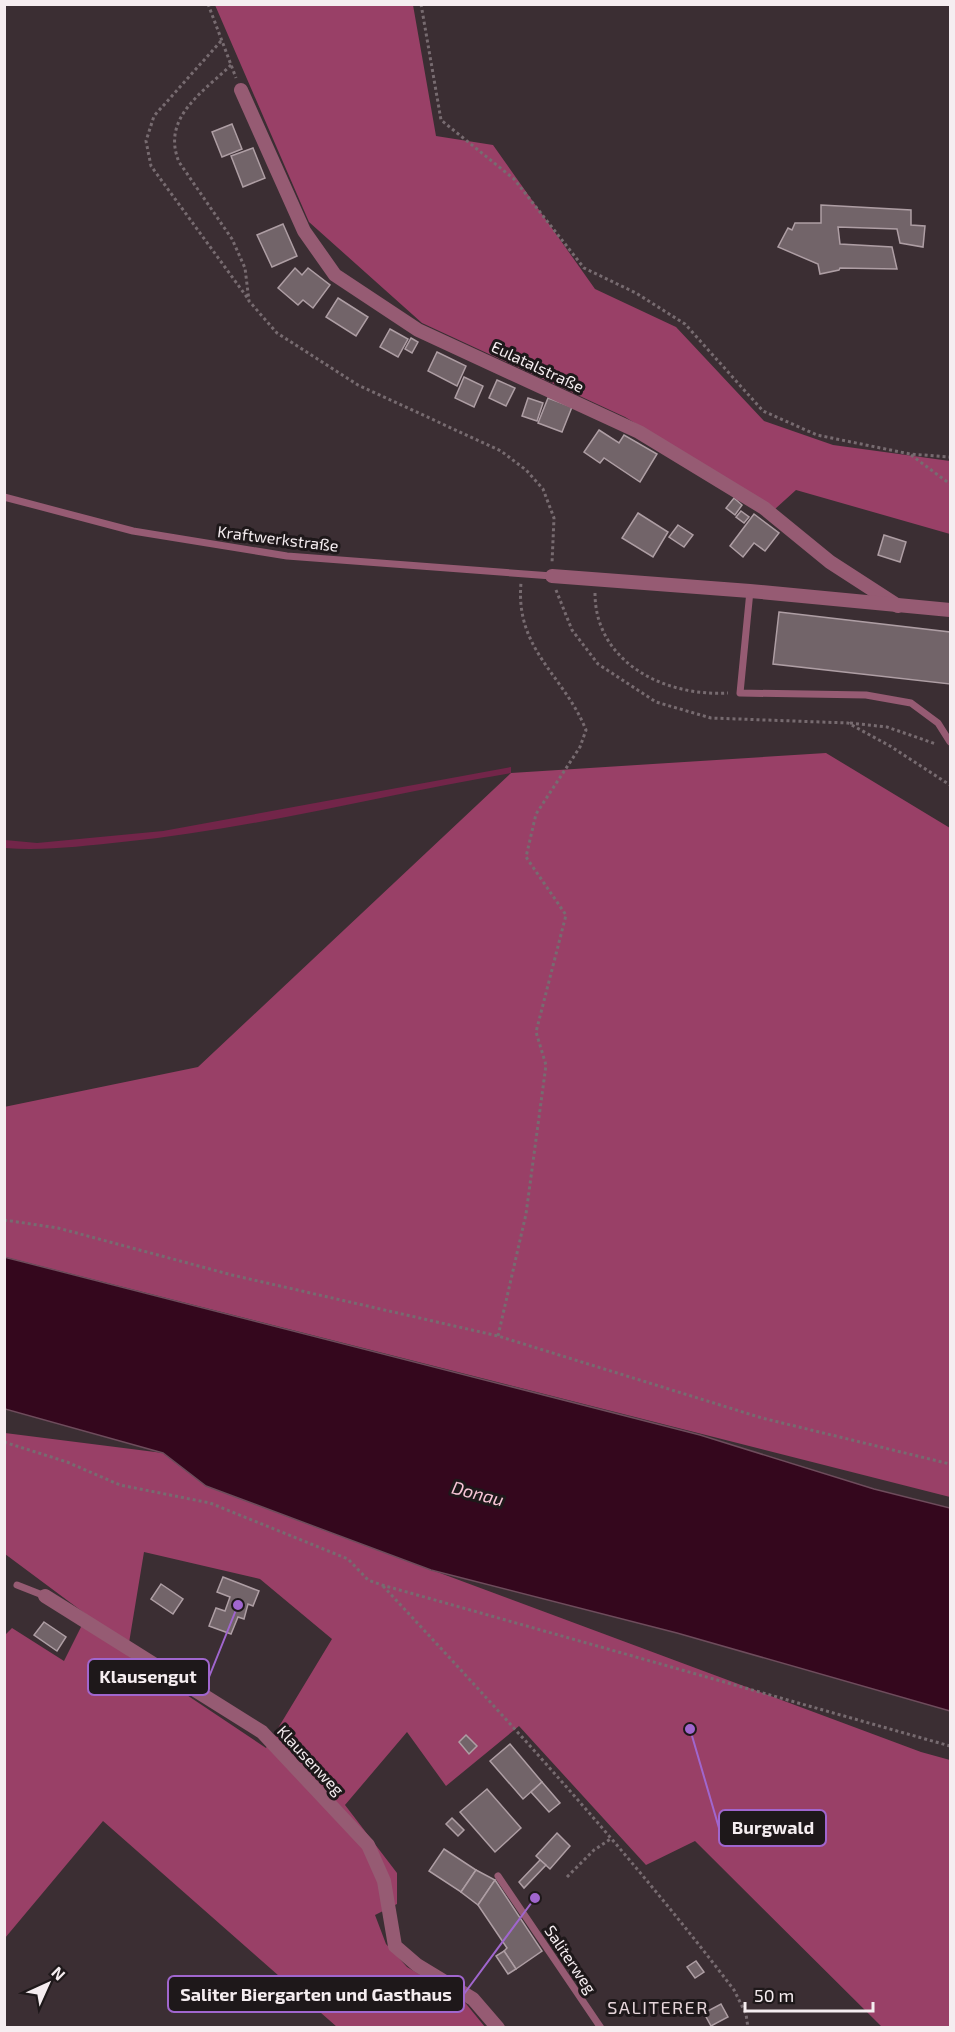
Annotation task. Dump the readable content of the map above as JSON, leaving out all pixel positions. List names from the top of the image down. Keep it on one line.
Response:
{"streets":{"street":["Eulatalstraße","Klausenweg"],"lane":["Kraftwerkstraße","Saliterweg"]},"crossings":[["Eulatalstraße","Kraftwerkstraße"]],"districts":["SALITERER"],"water":["Donau"],"places":["Klausengut","Burgwald","Saliter Biergarten und Gasthaus"],"scale_bar":"50 m","north":"top right"}
